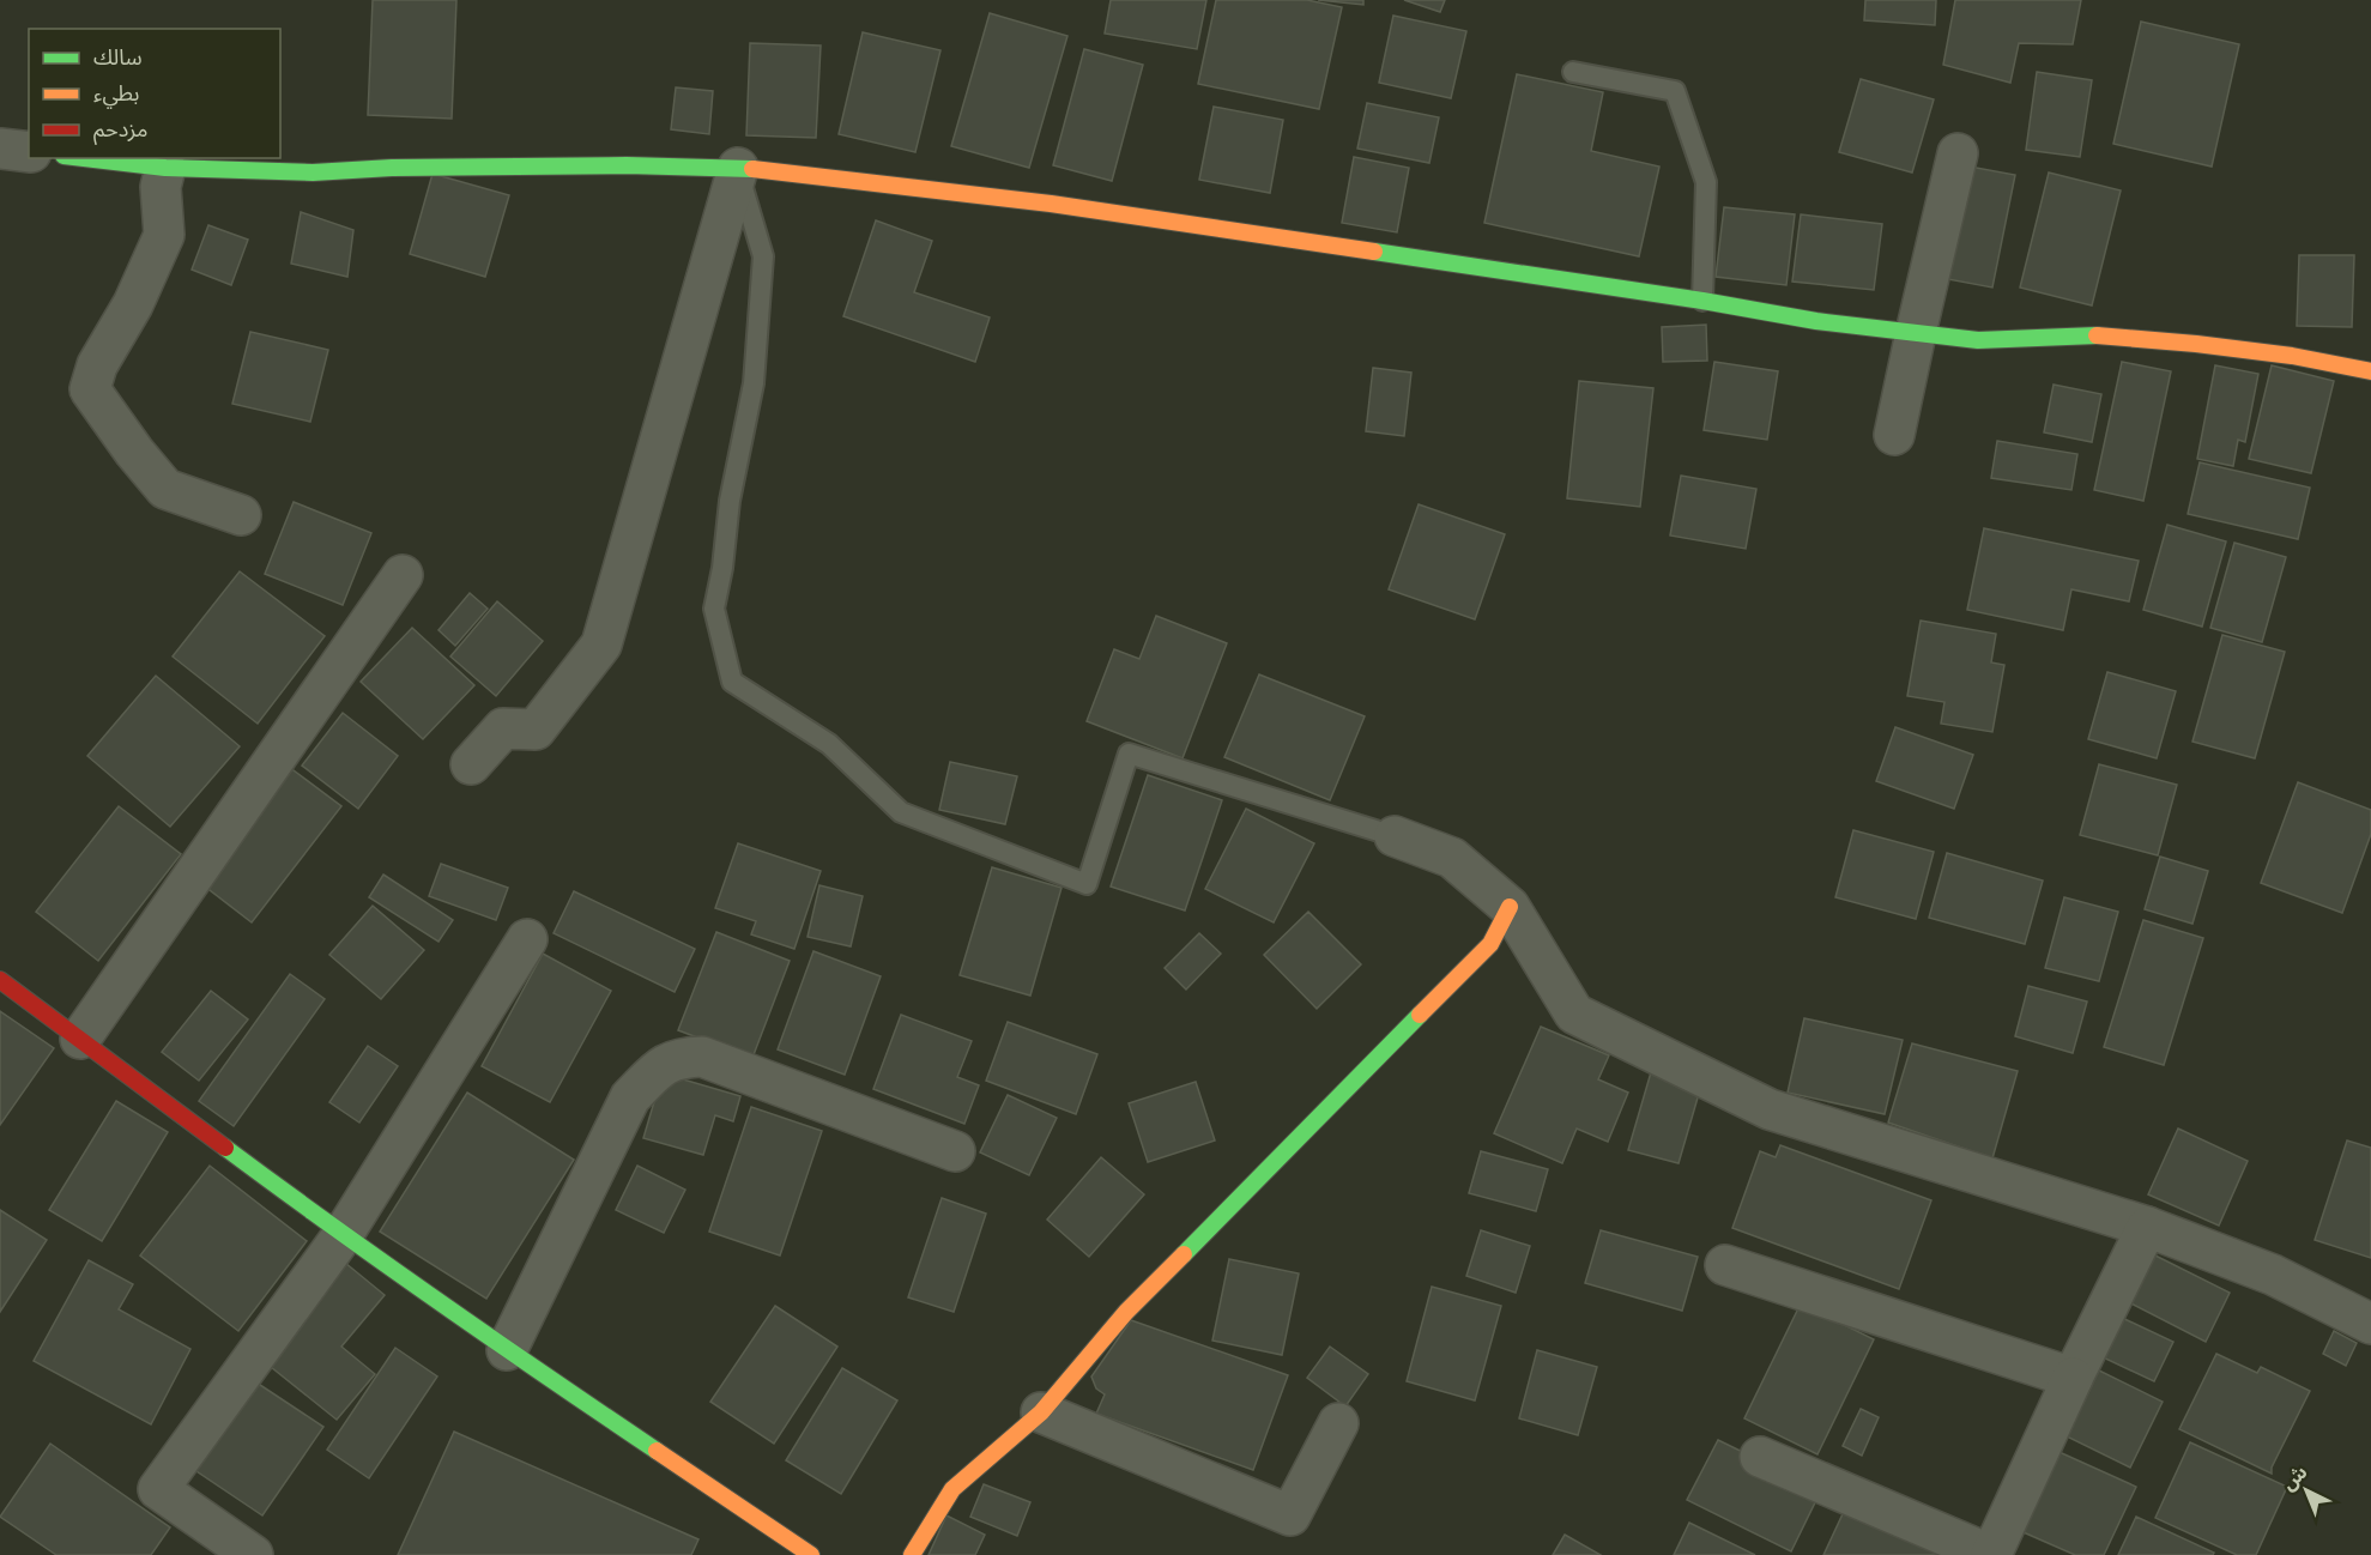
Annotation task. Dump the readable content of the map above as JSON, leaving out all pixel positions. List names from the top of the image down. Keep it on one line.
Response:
{"legend":["سالك","بطيء","مزدحم"],"north":"top left"}
